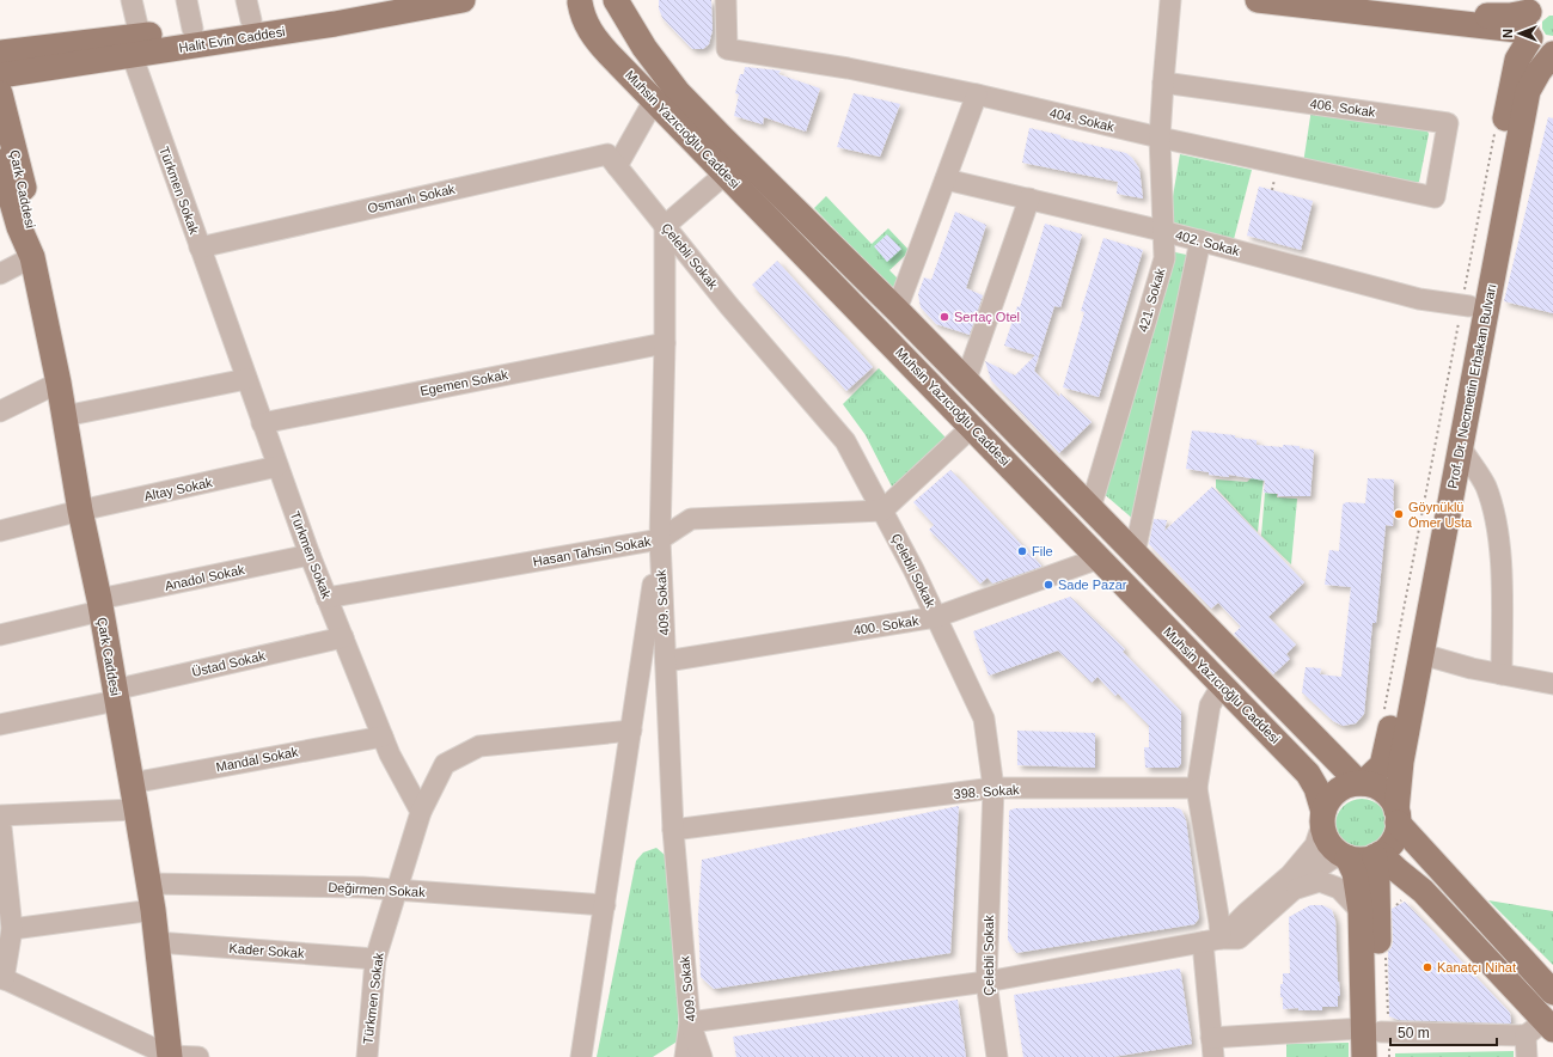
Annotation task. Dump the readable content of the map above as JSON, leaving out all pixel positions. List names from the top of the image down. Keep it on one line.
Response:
{"streets":{"main road":["Halit Evin Caddesi","Muhsin Yazıcıoğlu Caddesi","Çark Caddesi","Prof. Dr. Necmettin Erbakan Bulvarı"],"street":["406. Sokak","404. Sokak","Türkmen Sokak","Osmanlı Sokak","402. Sokak","Çelebli Sokak","421. Sokak","Egemen Sokak","Altay Sokak","Hasan Tahsin Sokak","Anadol Sokak","409. Sokak","400. Sokak","Üstad Sokak","Mandal Sokak","398. Sokak","Değirmen Sokak","Kader Sokak"]},"crossings":[["Halit Evin Caddesi","Türkmen Sokak"],["406. Sokak","404. Sokak"],["406. Sokak","421. Sokak"],["404. Sokak","421. Sokak"],["Muhsin Yazıcıoğlu Caddesi","421. Sokak"],["Muhsin Yazıcıoğlu Caddesi","Prof. Dr. Necmettin Erbakan Bulvarı"],["Muhsin Yazıcıoğlu Caddesi","400. Sokak"],["Çark Caddesi","Altay Sokak"],["Çark Caddesi","Anadol Sokak"],["Çark Caddesi","Üstad Sokak"],["Çark Caddesi","Mandal Sokak"],["Çark Caddesi","Değirmen Sokak"],["Çark Caddesi","Kader Sokak"],["Türkmen Sokak","Osmanlı Sokak"],["Türkmen Sokak","Egemen Sokak"],["Türkmen Sokak","Altay Sokak"],["Türkmen Sokak","Hasan Tahsin Sokak"],["Türkmen Sokak","Anadol Sokak"],["Türkmen Sokak","Üstad Sokak"],["Türkmen Sokak","Mandal Sokak"],["Türkmen Sokak","Değirmen Sokak"],["Türkmen Sokak","Kader Sokak"],["Osmanlı Sokak","Çelebli Sokak"],["402. Sokak","421. Sokak"],["402. Sokak","Prof. Dr. Necmettin Erbakan Bulvarı"],["Çelebli Sokak","Hasan Tahsin Sokak"],["Çelebli Sokak","409. Sokak"],["Çelebli Sokak","400. Sokak"],["Çelebli Sokak","398. Sokak"],["Egemen Sokak","409. Sokak"],["Hasan Tahsin Sokak","409. Sokak"],["409. Sokak","400. Sokak"],["409. Sokak","398. Sokak"]],"places":["Sertaç Otel","Göynüklü Ömer Usta","File","Sade Pazar","Kanatçı Nihat"],"scale_bar":"50 m","north":"left"}
